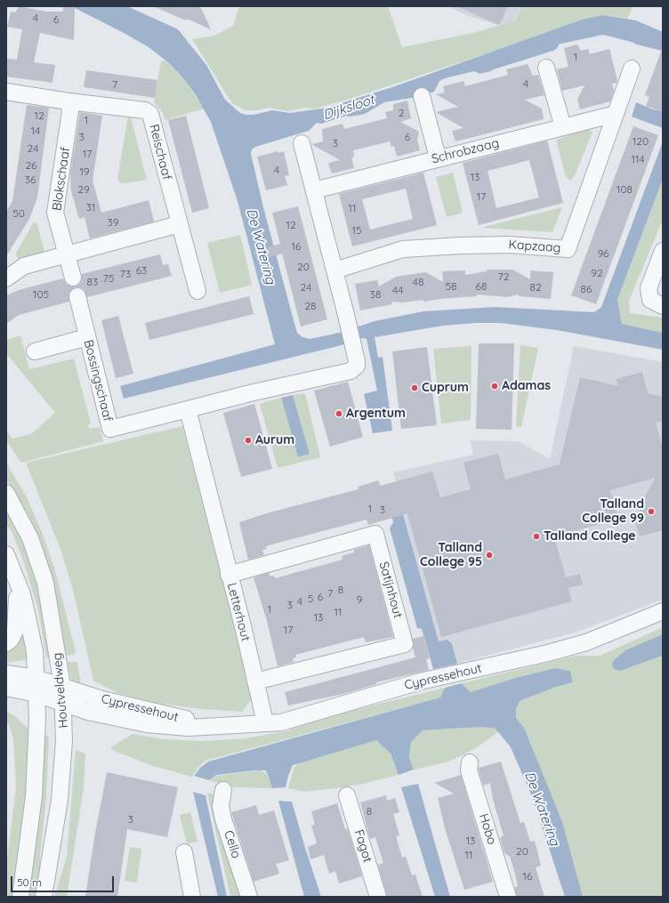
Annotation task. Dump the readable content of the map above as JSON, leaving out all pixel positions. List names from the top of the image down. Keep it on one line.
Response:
{"streets":{"street":["Schrobzaag","Reischaaf","Blokschaaf","Kapzaag","Bossingschaaf","Satijnhout","Letterhout","Cypressehout","Houtveldweg","Hobo","Cello","Fagot"]},"crossings":[["Schrobzaag","Kapzaag"],["Reischaaf","Blokschaaf"],["Kapzaag","Bossingschaaf"],["Bossingschaaf","Letterhout"],["Satijnhout","Letterhout"],["Letterhout","Cypressehout"],["Cypressehout","Houtveldweg"]],"water":["Dijksloot","De Watering"],"places":["Adamas","Cuprum","Argentum","Aurum","Talland College 99","Talland College","Talland College 95"],"house_numbers":["4","6","1","4","7","2","12","1","14","3","6","120","3","24","17","114","26","4","19","13","36","29","108","17","31","11","50","39","12","15","16","96","20","63","92","73","72","75","83","48","58","68","24","82","86","44","105","38","28","1","3","8","7","6","5","9","4","3","1","11","13","17","8","3","13","20","11","16"],"scale_bar":"50 m"}
